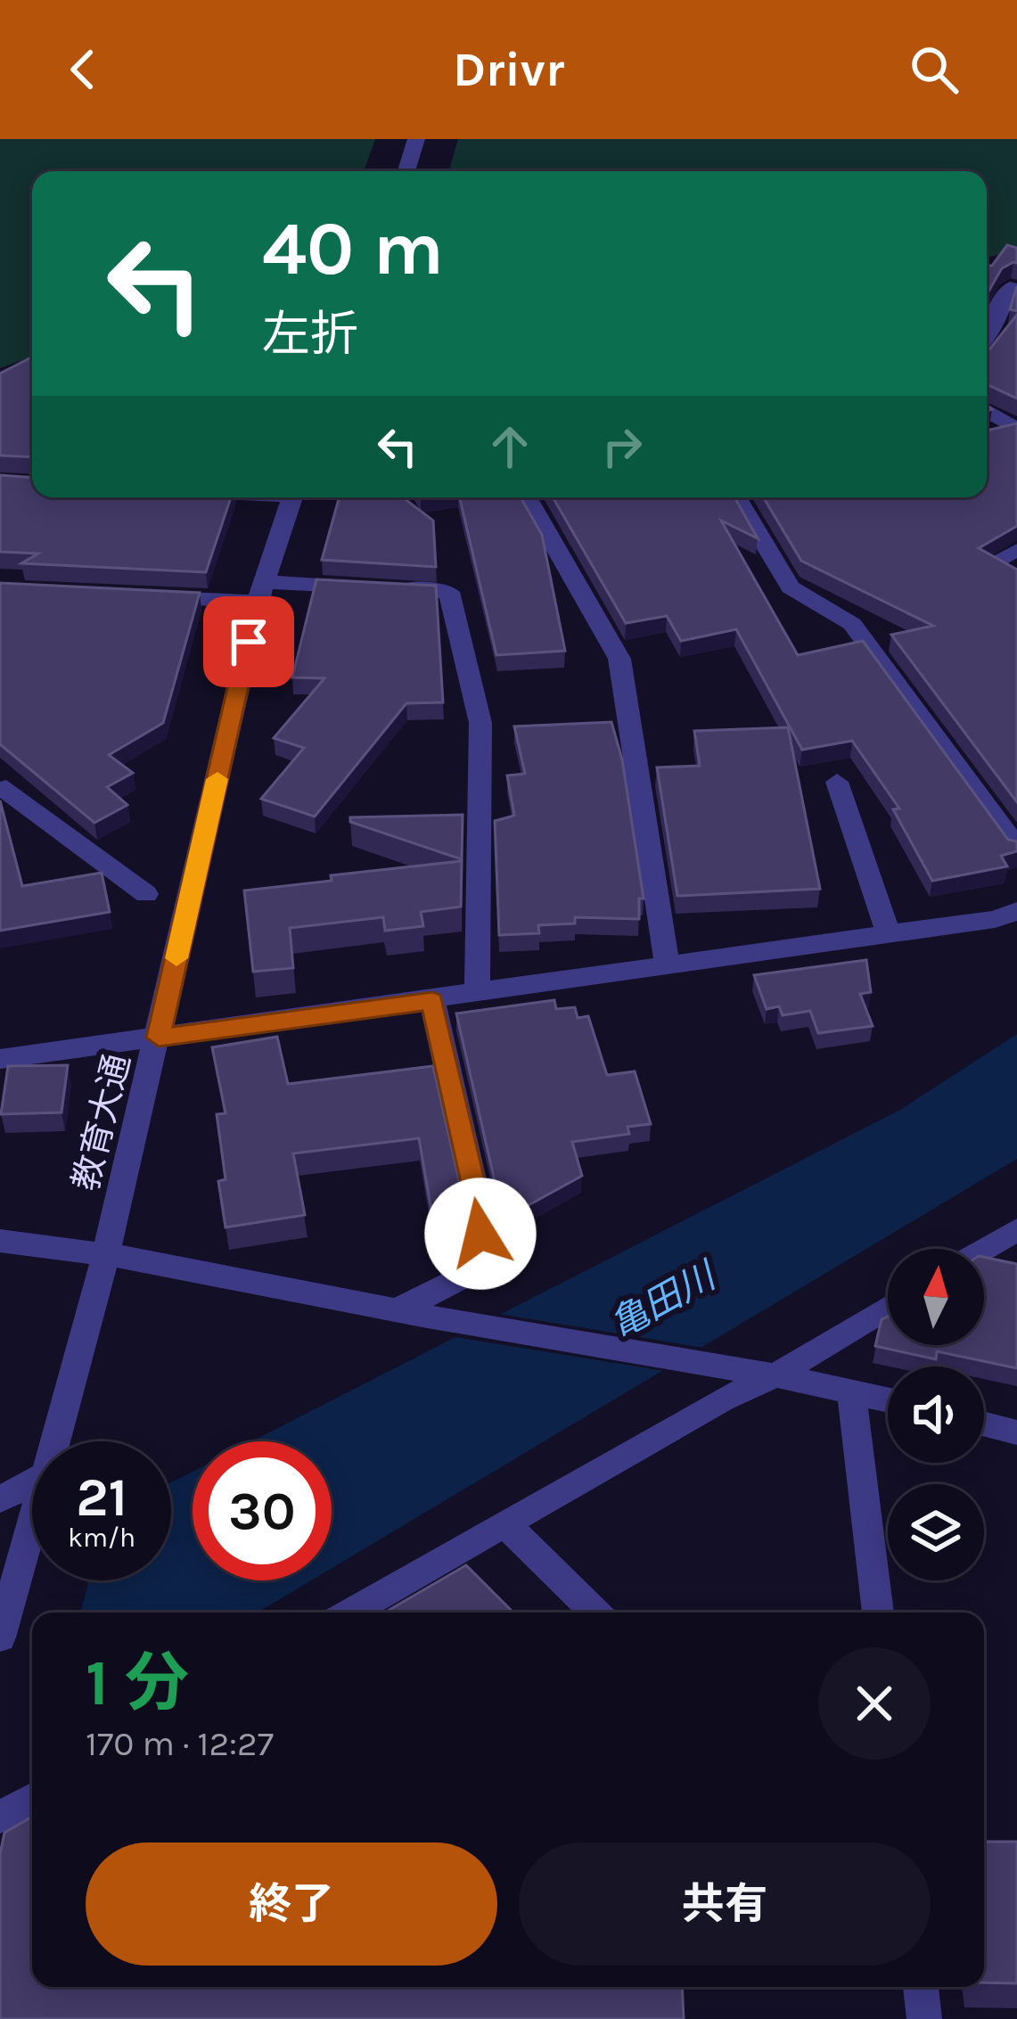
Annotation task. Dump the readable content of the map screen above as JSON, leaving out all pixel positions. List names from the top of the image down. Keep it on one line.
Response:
{"streets":{"street":["教育大通"]},"water":["亀田川"],"north":"top","page":{"header":"Drivr","turn":["40 m","左折"],"speed":"21 km/h","limit":"30","heading":["1 分","170 m · 12:27"],"buttons":["終了","共有"]}}
